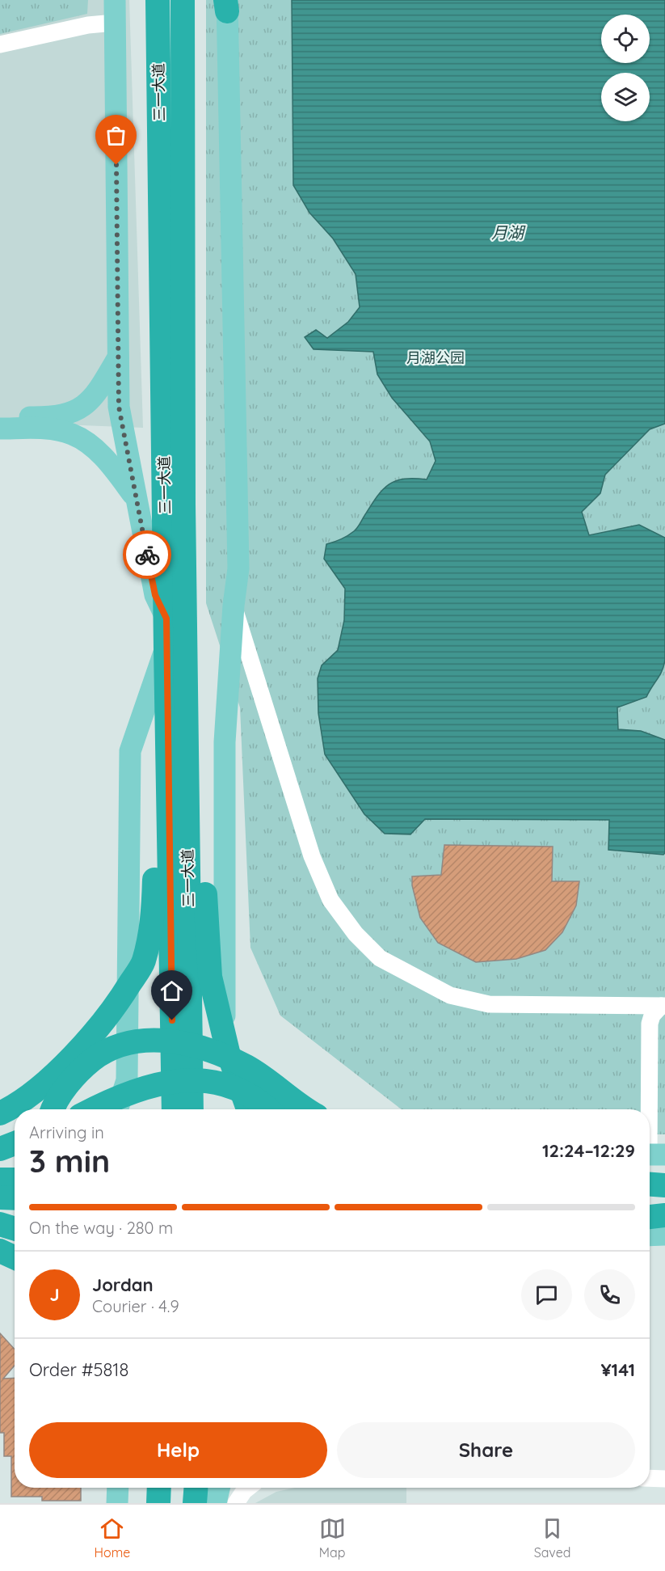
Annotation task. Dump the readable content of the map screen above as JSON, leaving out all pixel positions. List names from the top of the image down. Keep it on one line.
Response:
{"streets":{"highway":["三一大道"]},"water":["月湖"],"parks":["月湖公园"],"page":{"heading":["3 min","Arriving in","12:24–12:29"],"panel":["Jordan","Courier · 4.9","Order #5818","¥141"],"bar":"On the way · 280 m","round":"J","buttons":["Help","Share"],"tabs":["Home","Map","Saved"]}}
